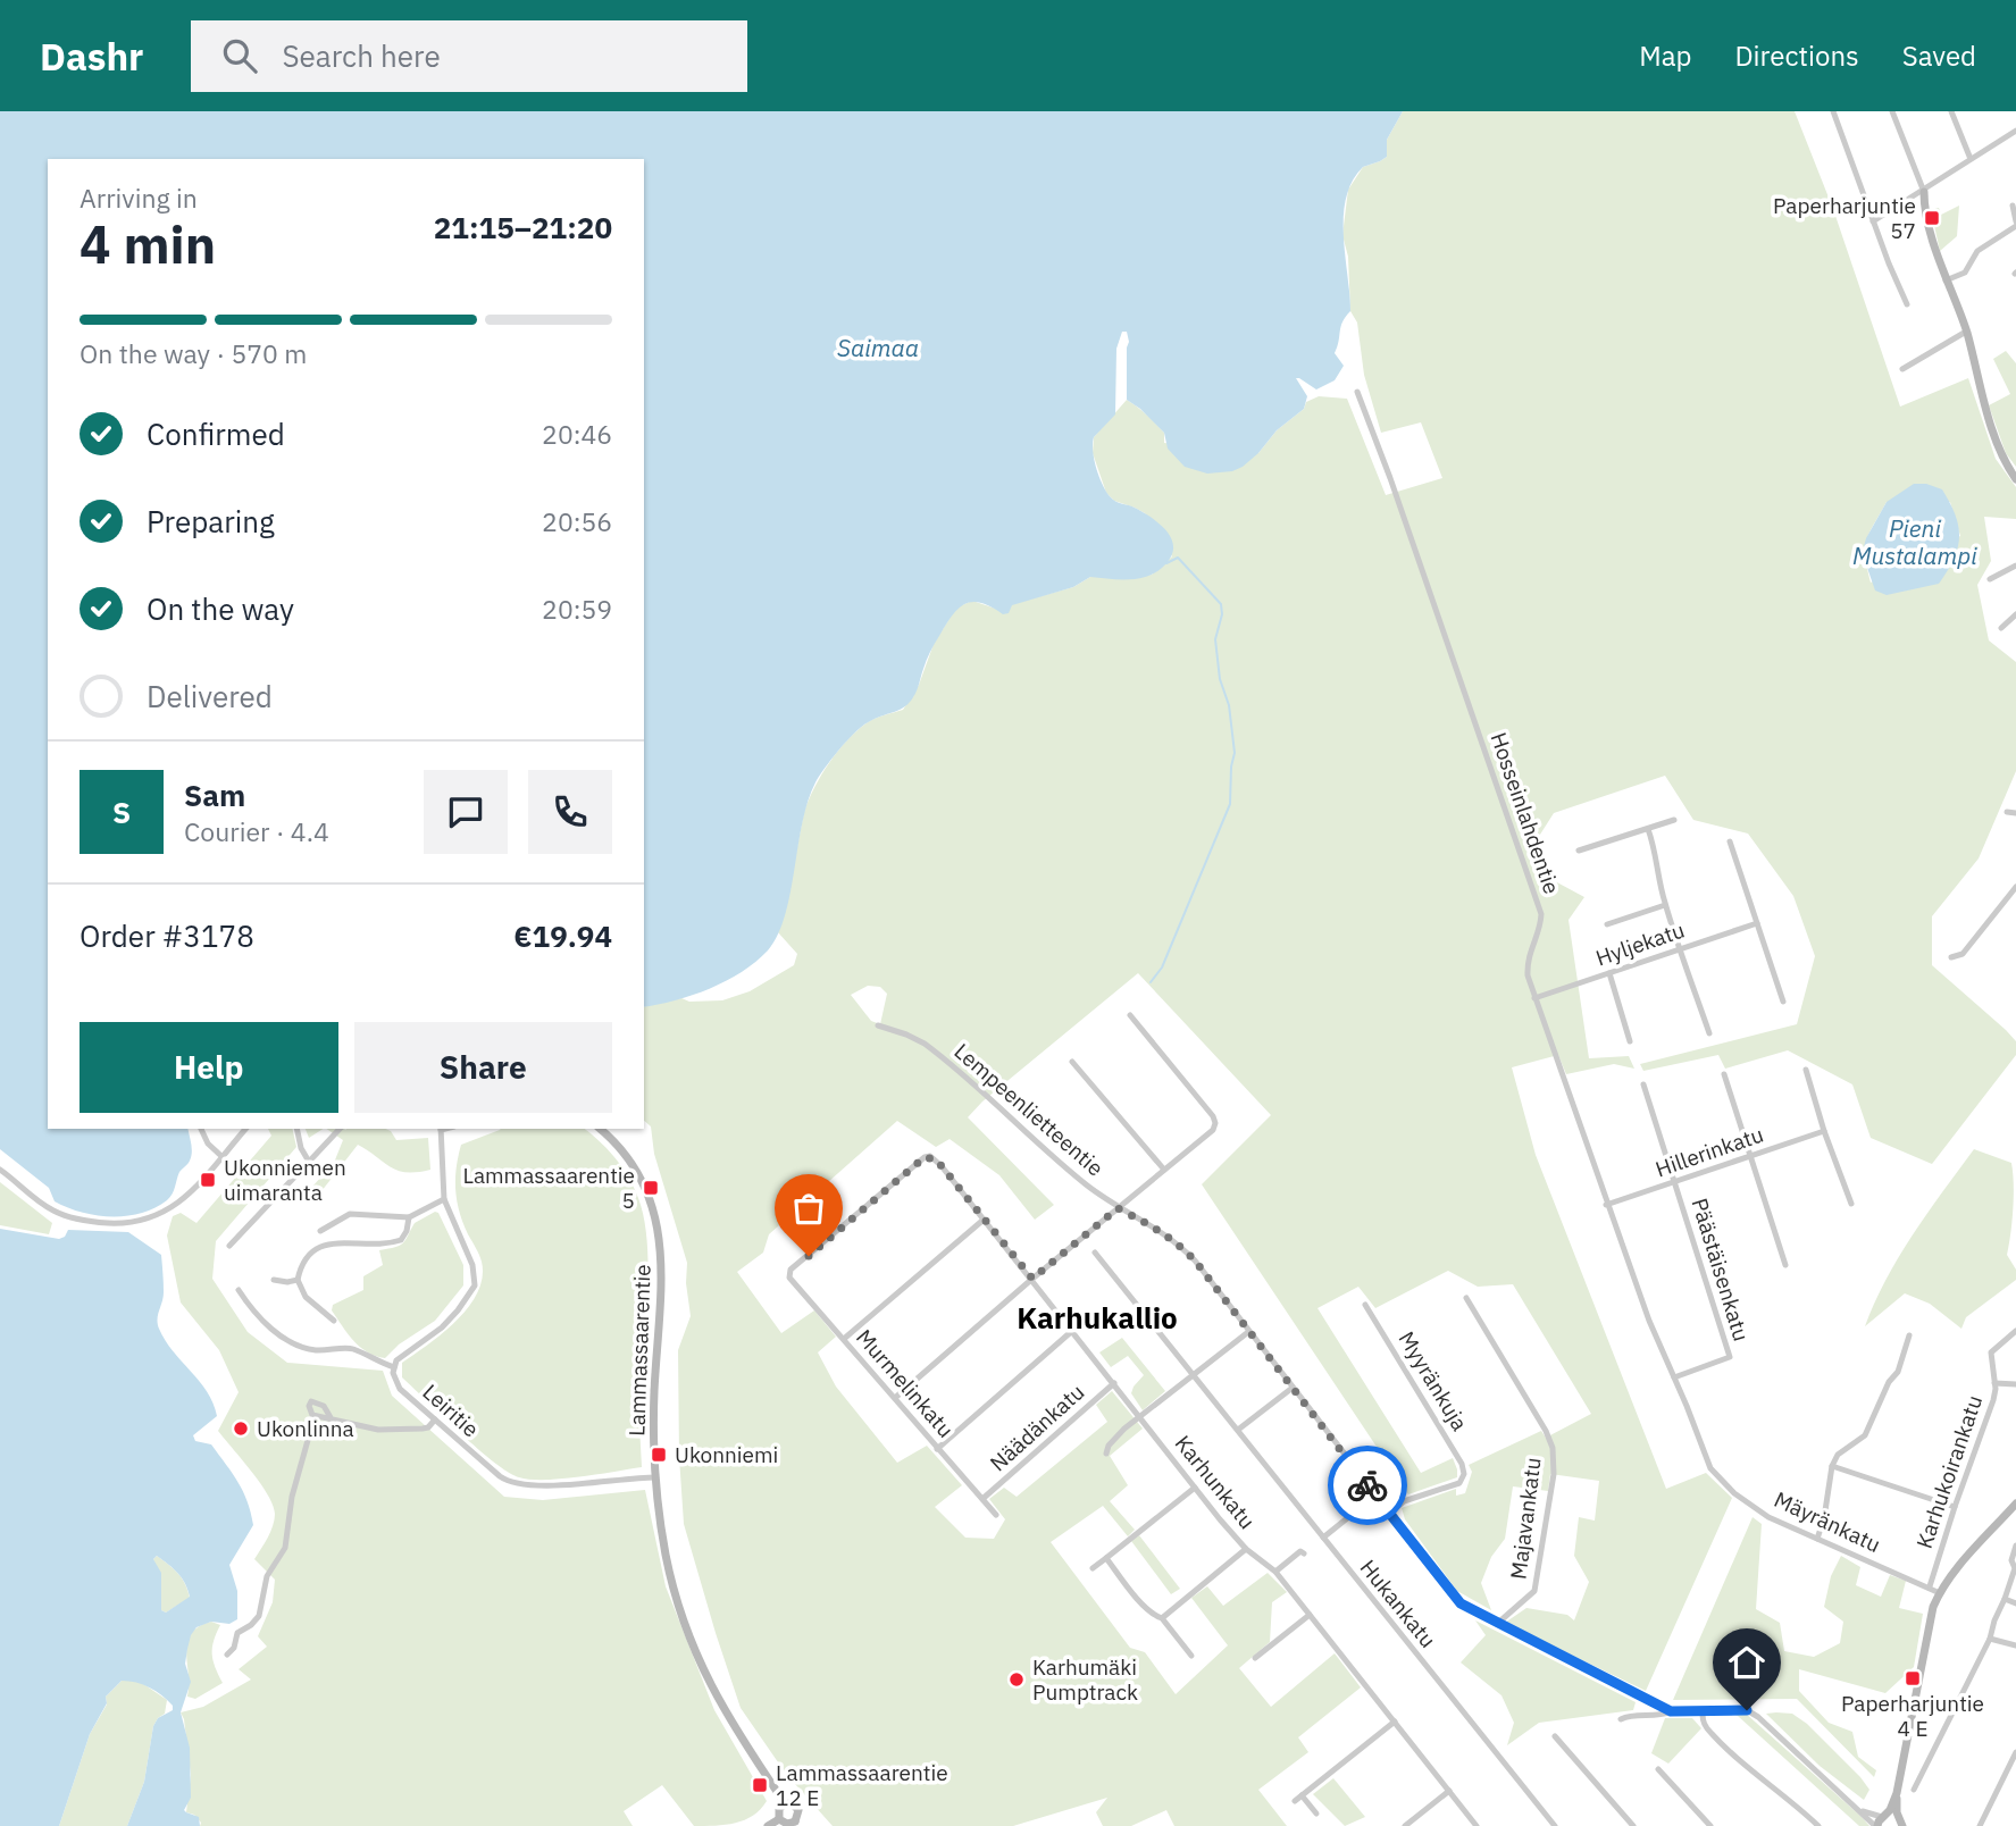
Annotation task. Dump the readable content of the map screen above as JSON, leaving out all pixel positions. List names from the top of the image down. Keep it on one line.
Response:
{"streets":{"street":["Hosseinlahdentie","Hyljekatu","Lempeenlietteentie","Hillerinkatu","Päästäisenkatu","Lammassaarentie","Myyränkuja","Murmelinkatu","Leiritie","Näädänkatu","Karhukoirankatu","Karhunkatu","Majavankatu","Mäyränkatu","Hukankatu"]},"crossings":[["Hosseinlahdentie","Hyljekatu"],["Hosseinlahdentie","Hillerinkatu"],["Hosseinlahdentie","Päästäisenkatu"],["Hosseinlahdentie","Mäyränkatu"],["Lempeenlietteentie","Myyränkuja"],["Lempeenlietteentie","Majavankatu"],["Hillerinkatu","Päästäisenkatu"],["Lammassaarentie","Leiritie"],["Murmelinkatu","Näädänkatu"],["Murmelinkatu","Karhunkatu"],["Näädänkatu","Karhunkatu"],["Karhukoirankatu","Mäyränkatu"]],"districts":["Karhukallio"],"water":["Saimaa","Pieni Mustalampi"],"places":{"transit":["Paperharjuntie 57","Ukonniemen uimaranta","Lammassaarentie 5","Ukonniemi","Paperharjuntie 4 E","Lammassaarentie 12 E"],"other":["Ukonlinna","Karhumäki Pumptrack"]},"page":{"header":"Dashr","search":"Search here","nav":["Map","Directions","Saved"],"heading":["4 min","Arriving in","21:15–21:20"],"panel":["Sam","Courier · 4.4","Order #3178","€19.94"],"bar":"On the way · 570 m","list":[["Confirmed","20:46"],["Preparing","20:56"],["On the way","20:59"],"Delivered"],"round":"S","buttons":["Help","Share"]}}
